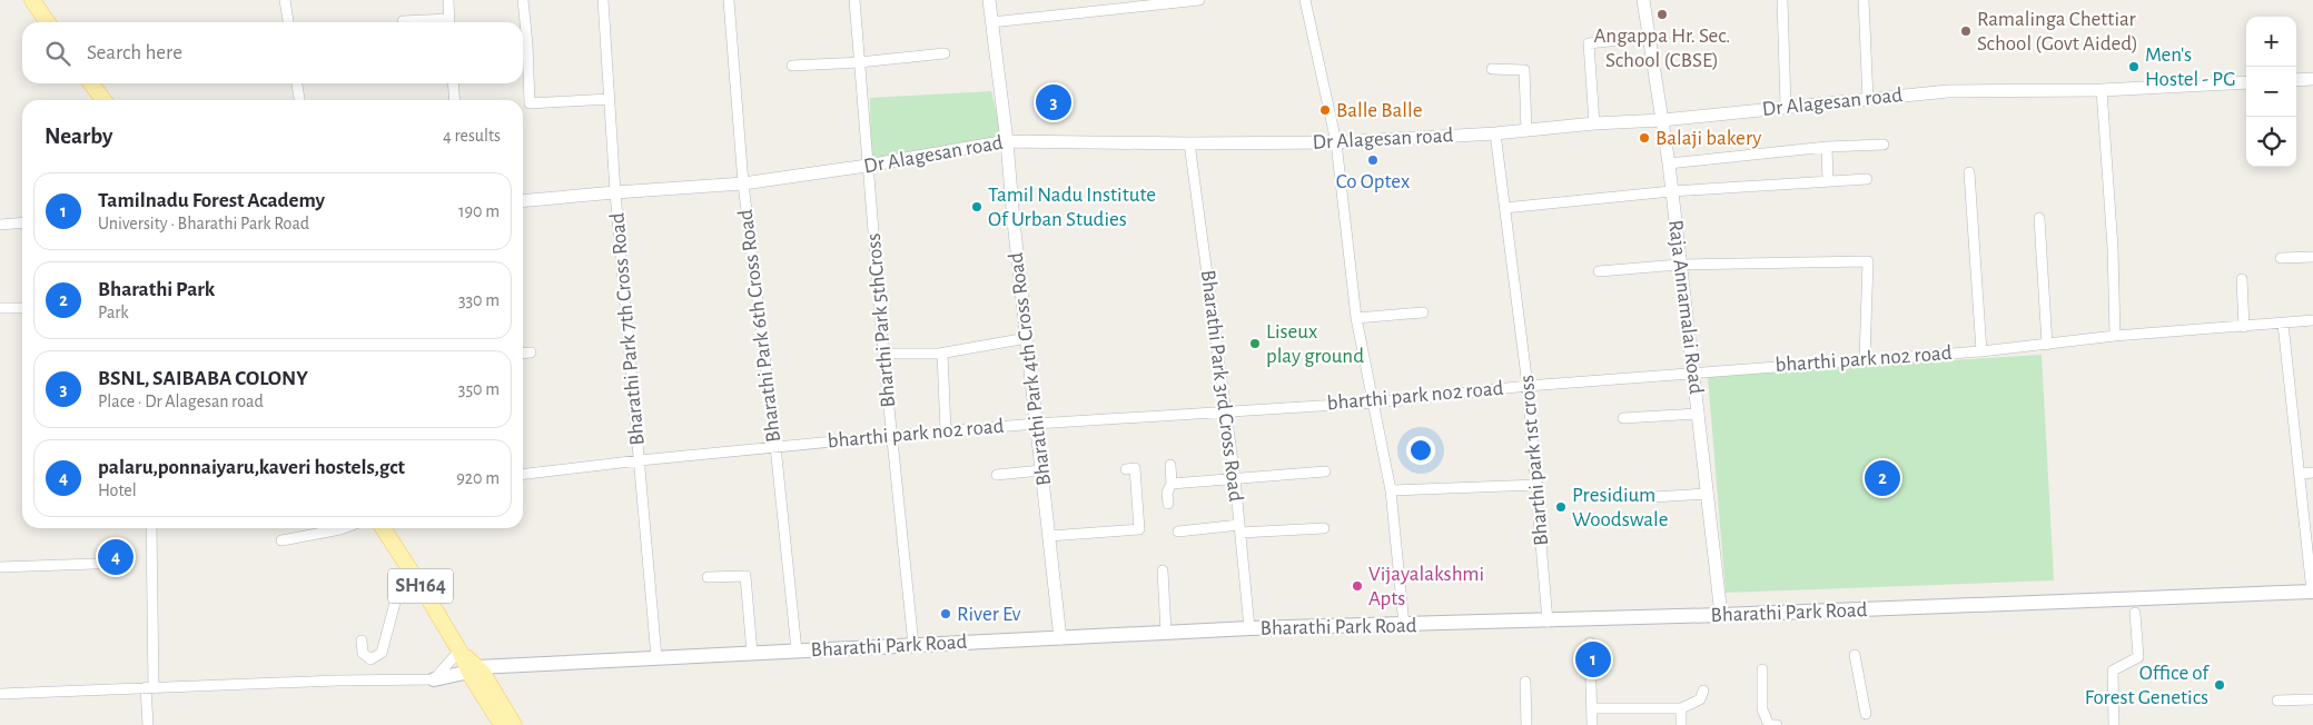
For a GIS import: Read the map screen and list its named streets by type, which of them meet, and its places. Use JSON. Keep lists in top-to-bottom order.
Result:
{
  "streets": {
    "main road": ["SH164", "Bharathi Park Road"],
    "street": [
      "Dr Alagesan road",
      "Raja Annamalai Road",
      "Bharthi Park 5thCross",
      "Bharathi Park 6th Cross Road",
      "Bharathi Park 7th Cross Road",
      "bharthi park no2 road",
      "Bharathi Park 4th Cross Road",
      "Bharathi Park 3rd Cross Road",
      "Bharthi park 1st cross"
    ]
  },
  "crossings": [
    ["Dr Alagesan road", "Raja Annamalai Road"],
    ["Dr Alagesan road", "Bharthi Park 5thCross"],
    ["Dr Alagesan road", "Bharathi Park 6th Cross Road"],
    ["Dr Alagesan road", "Bharathi Park 7th Cross Road"],
    ["Dr Alagesan road", "Bharathi Park 4th Cross Road"],
    ["Dr Alagesan road", "Bharathi Park 3rd Cross Road"],
    ["Dr Alagesan road", "Bharthi park 1st cross"],
    ["Raja Annamalai Road", "bharthi park no2 road"],
    ["Raja Annamalai Road", "Bharathi Park Road"],
    ["Bharthi Park 5thCross", "bharthi park no2 road"],
    ["Bharthi Park 5thCross", "Bharathi Park Road"],
    ["Bharathi Park 6th Cross Road", "bharthi park no2 road"],
    ["Bharathi Park 6th Cross Road", "Bharathi Park Road"],
    ["Bharathi Park 7th Cross Road", "bharthi park no2 road"],
    ["Bharathi Park 7th Cross Road", "Bharathi Park Road"],
    ["bharthi park no2 road", "Bharathi Park 4th Cross Road"],
    ["bharthi park no2 road", "Bharathi Park 3rd Cross Road"],
    ["bharthi park no2 road", "Bharthi park 1st cross"],
    ["Bharathi Park 4th Cross Road", "Bharathi Park Road"],
    ["Bharathi Park 3rd Cross Road", "Bharathi Park Road"],
    ["Bharthi park 1st cross", "Bharathi Park Road"],
    ["SH164", "Bharathi Park Road"]
  ],
  "places": [
    "Angappa Hr. Sec. School (CBSE)",
    "Ramalinga Chettiar School (Govt Aided)",
    "Men's Hostel - PG",
    "Balle Balle",
    "Balaji bakery",
    "Co Optex",
    "Tamil Nadu Institute Of Urban Studies",
    "Liseux play ground",
    "Presidium Woodswale",
    "Vijayalakshmi Apts",
    "River Ev",
    "Office of Forest Genetics"
  ],
  "page": {
    "map_buttons": ["+", "−"],
    "search": "Search here",
    "pins": [
      "3",
      "2",
      "4",
      "1"
    ],
    "heading": ["Nearby", "4 results"],
    "list": [
      {
        "mark": "1",
        "name": "Tamilnadu Forest Academy",
        "note": "University · Bharathi Park Road",
        "value": "190 m"
      },
      {
        "mark": "2",
        "name": "Bharathi Park",
        "note": "Park",
        "value": "330 m"
      },
      {
        "mark": "3",
        "name": "BSNL, SAIBABA COLONY",
        "note": "Place · Dr Alagesan road",
        "value": "350 m"
      },
      {
        "mark": "4",
        "name": "palaru,ponnaiyaru,kaveri hostels,gct",
        "note": "Hotel",
        "value": "920 m"
      }
    ]
  }
}
